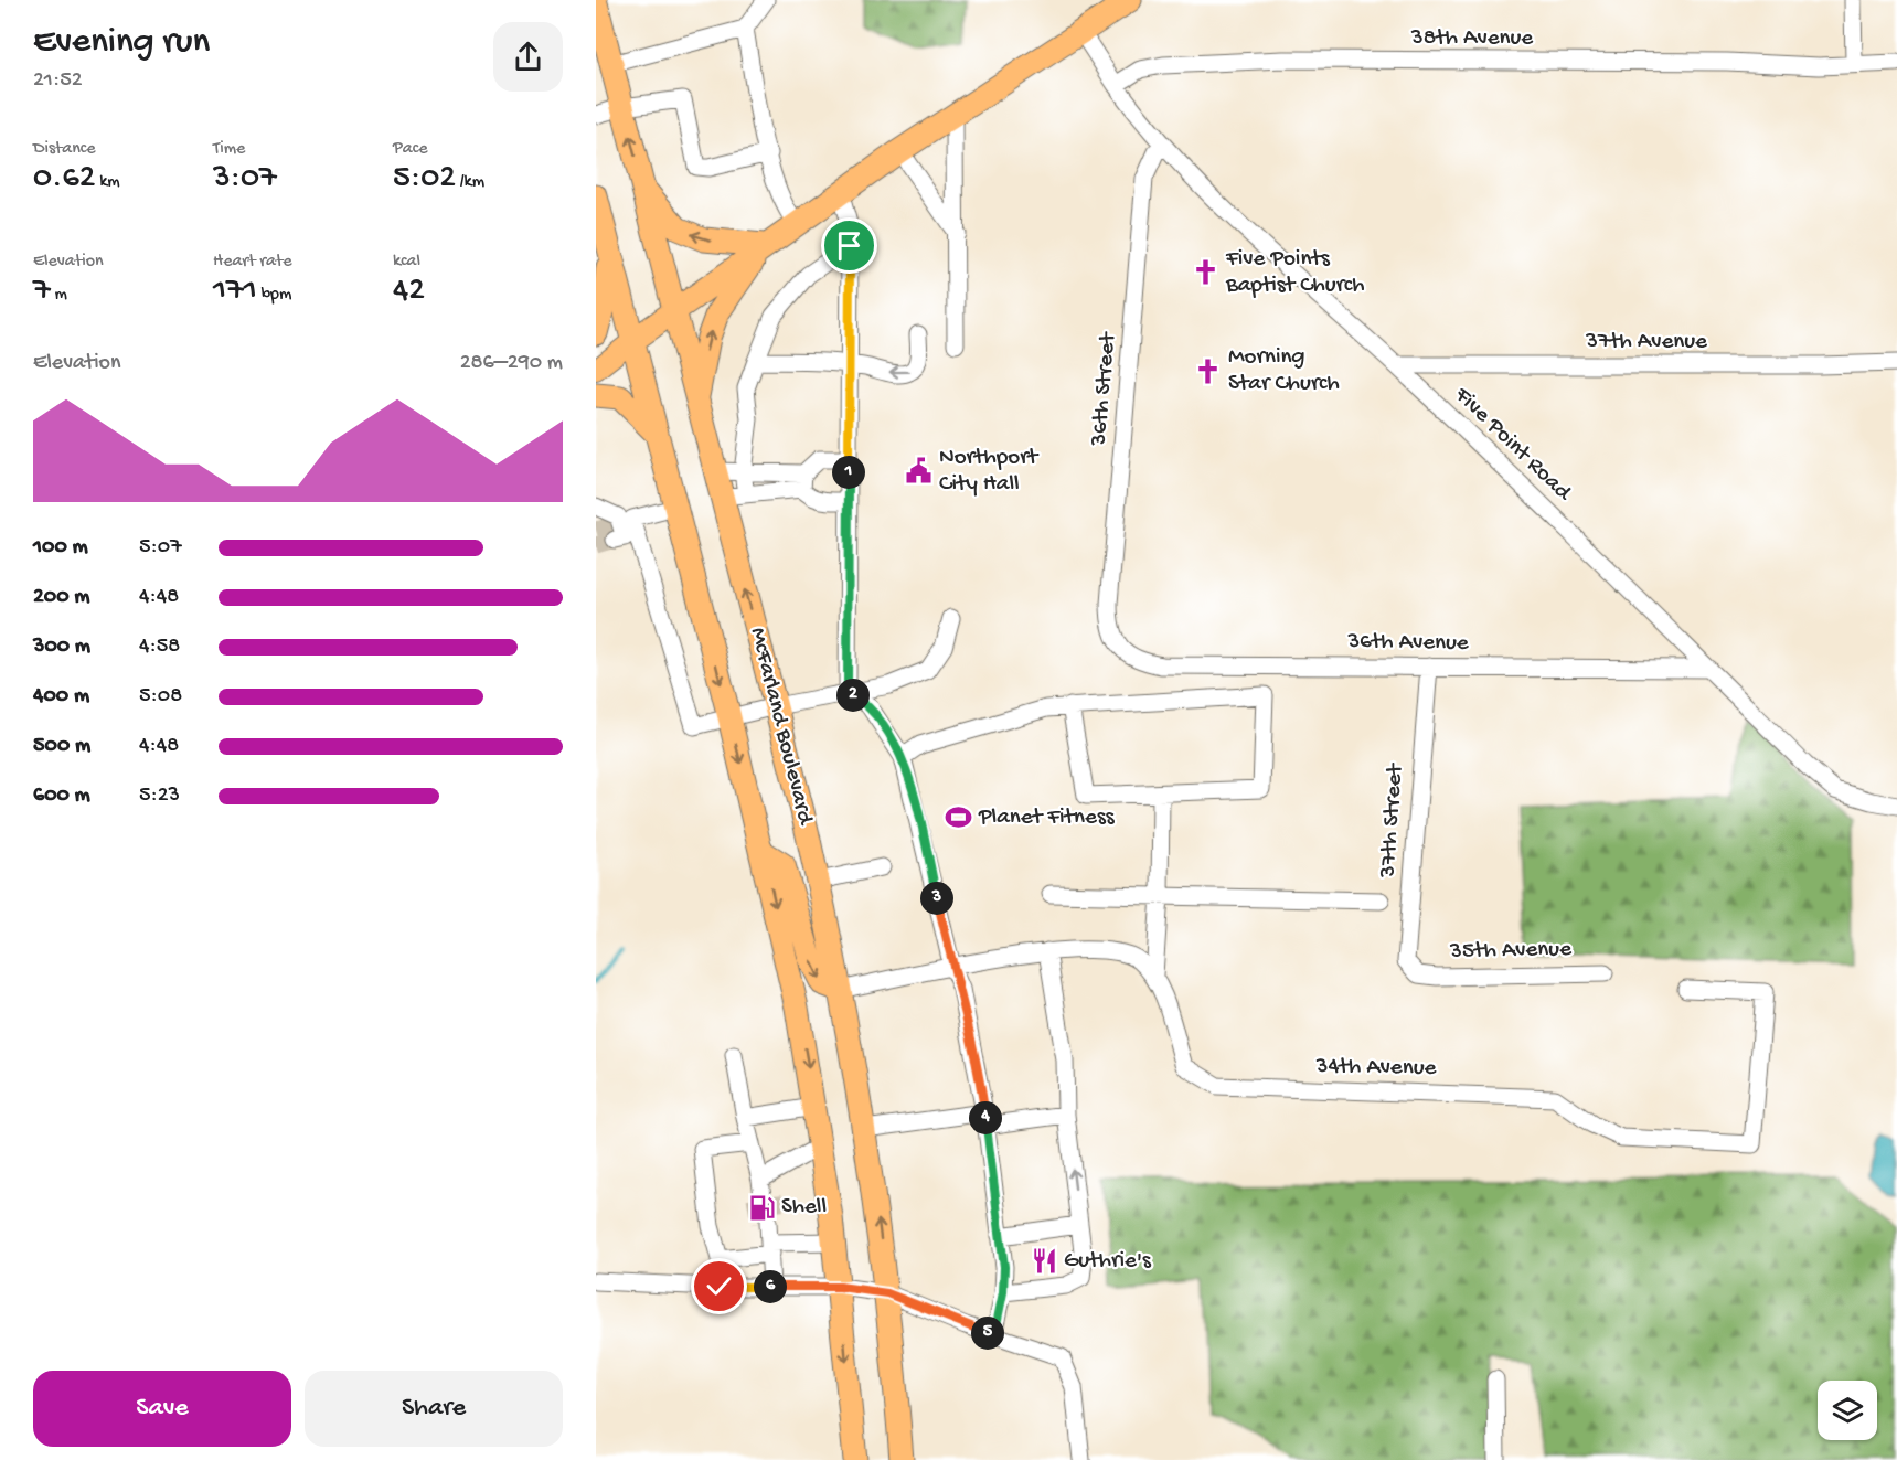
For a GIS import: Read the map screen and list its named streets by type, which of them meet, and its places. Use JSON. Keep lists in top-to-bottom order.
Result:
{
  "streets": {
    "highway": ["McFarland Boulevard"],
    "street": [
      "38th Avenue",
      "37th Avenue",
      "36th Street",
      "Five Point Road",
      "36th Avenue",
      "37th Street",
      "35th Avenue",
      "34th Avenue"
    ]
  },
  "crossings": [
    ["38th Avenue", "Five Point Road"],
    ["37th Avenue", "Five Point Road"],
    ["36th Street", "Five Point Road"],
    ["36th Street", "36th Avenue"],
    ["Five Point Road", "36th Avenue"],
    ["36th Avenue", "37th Street"],
    ["37th Street", "35th Avenue"]
  ],
  "places": {
    "church": ["Five Points Baptist Church", "Morning Star Church"],
    "public building": ["Northport City Hall"],
    "sports": ["Planet Fitness"],
    "fuel station": ["Shell"],
    "restaurant": ["Guthrie's"]
  },
  "page": {
    "heading": ["Evening run", "21:52"],
    "stats": [
      ["Distance", "0.62 km"],
      ["Time", "3:07"],
      ["Pace", "5:02 /km"],
      ["Elevation", "7 m"],
      ["Heart rate", "171 bpm"],
      ["kcal", "42"]
    ],
    "chart": ["Elevation", "286–290 m"],
    "pins": [
      "1",
      "2",
      "3",
      "4",
      "6",
      "5"
    ],
    "list": [
      {
        "name": "100 m",
        "note": "5:07"
      },
      {
        "name": "200 m",
        "note": "4:48"
      },
      {
        "name": "300 m",
        "note": "4:58"
      },
      {
        "name": "400 m",
        "note": "5:08"
      },
      {
        "name": "500 m",
        "note": "4:48"
      },
      {
        "name": "600 m",
        "note": "5:23"
      }
    ],
    "buttons": ["Save", "Share"]
  }
}
